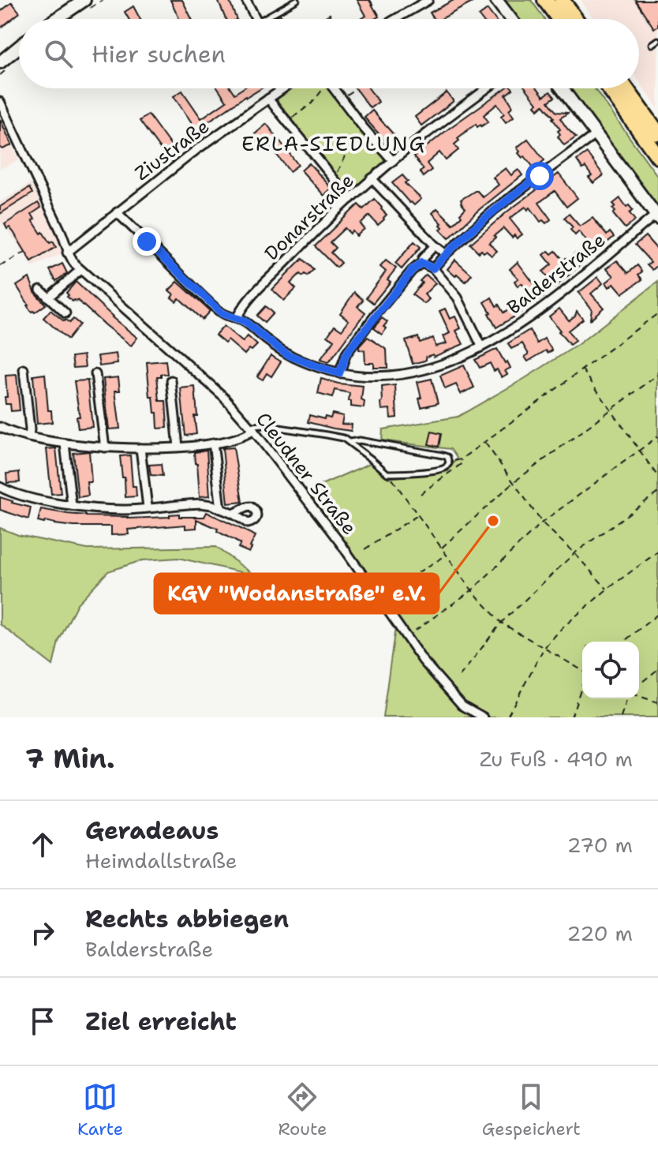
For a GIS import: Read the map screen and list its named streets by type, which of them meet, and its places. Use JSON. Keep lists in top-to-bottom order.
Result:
{
  "streets": {
    "street": [
      "Ziustraße",
      "Donarstraße",
      "Balderstraße",
      "Cleudner Straße"
    ]
  },
  "crossings": [
    ["Ziustraße", "Balderstraße"],
    ["Ziustraße", "Cleudner Straße"],
    ["Donarstraße", "Balderstraße"]
  ],
  "districts": ["ERLA-SIEDLUNG"],
  "places": ["KGV \"Wodanstraße\" e.V."],
  "page": {
    "search": "Hier suchen",
    "heading": ["7 Min.", "Zu Fuß · 490 m"],
    "list": [
      ["Geradeaus", "Heimdallstraße", "270 m"],
      ["Rechts abbiegen", "Balderstraße", "220 m"],
      "Ziel erreicht"
    ],
    "nav": ["Karte", "Route", "Gespeichert"]
  }
}
